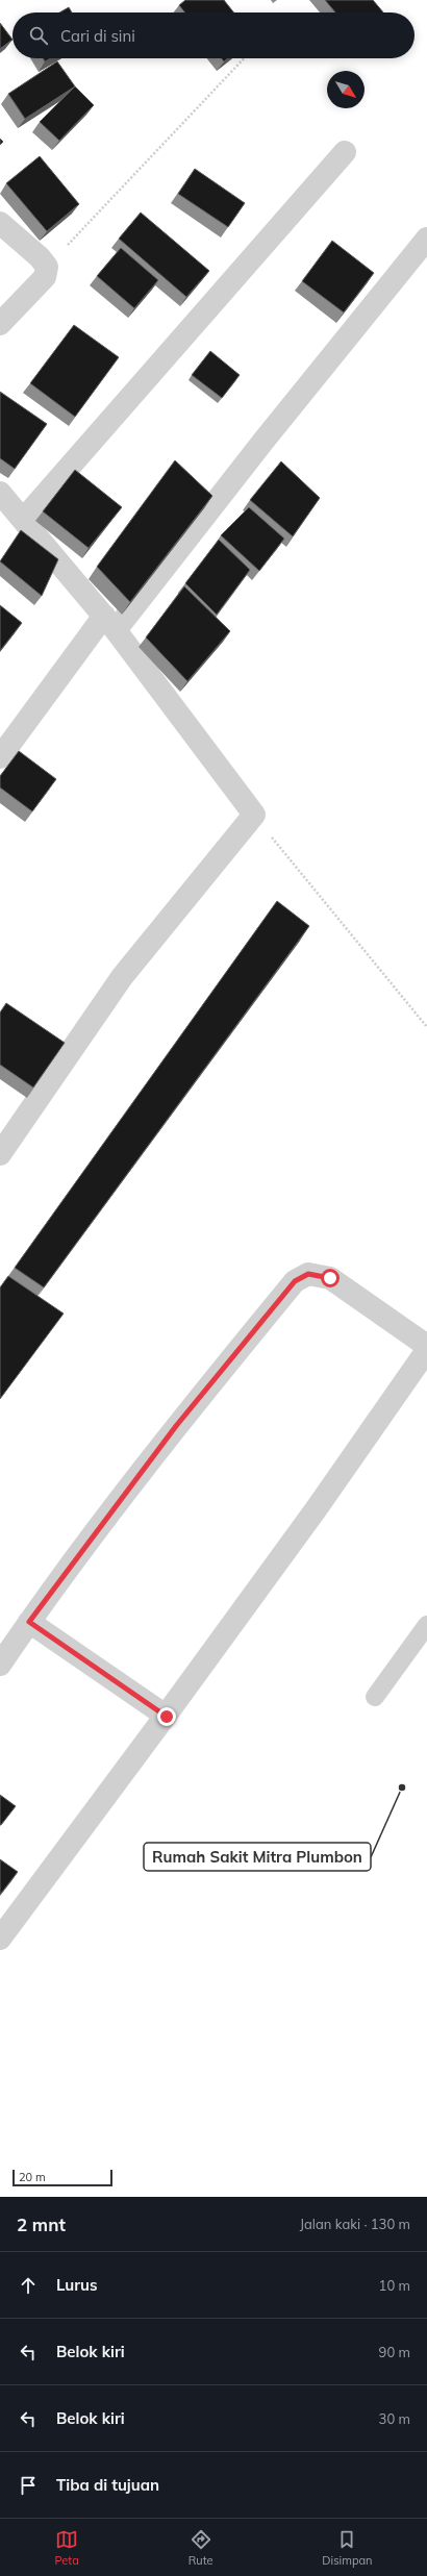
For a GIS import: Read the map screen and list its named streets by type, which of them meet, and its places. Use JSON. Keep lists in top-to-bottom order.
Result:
{
  "places": ["Rumah Sakit Mitra Plumbon"],
  "scale_bar": "20 m",
  "north": "bottom right",
  "page": {
    "search": "Cari di sini",
    "scale": "20 m",
    "heading": ["2 mnt", "Jalan kaki · 130 m"],
    "list": [
      ["Lurus", "10 m"],
      ["Belok kiri", "90 m"],
      ["Belok kiri", "30 m"],
      "Tiba di tujuan"
    ],
    "nav": ["Peta", "Rute", "Disimpan"]
  }
}
